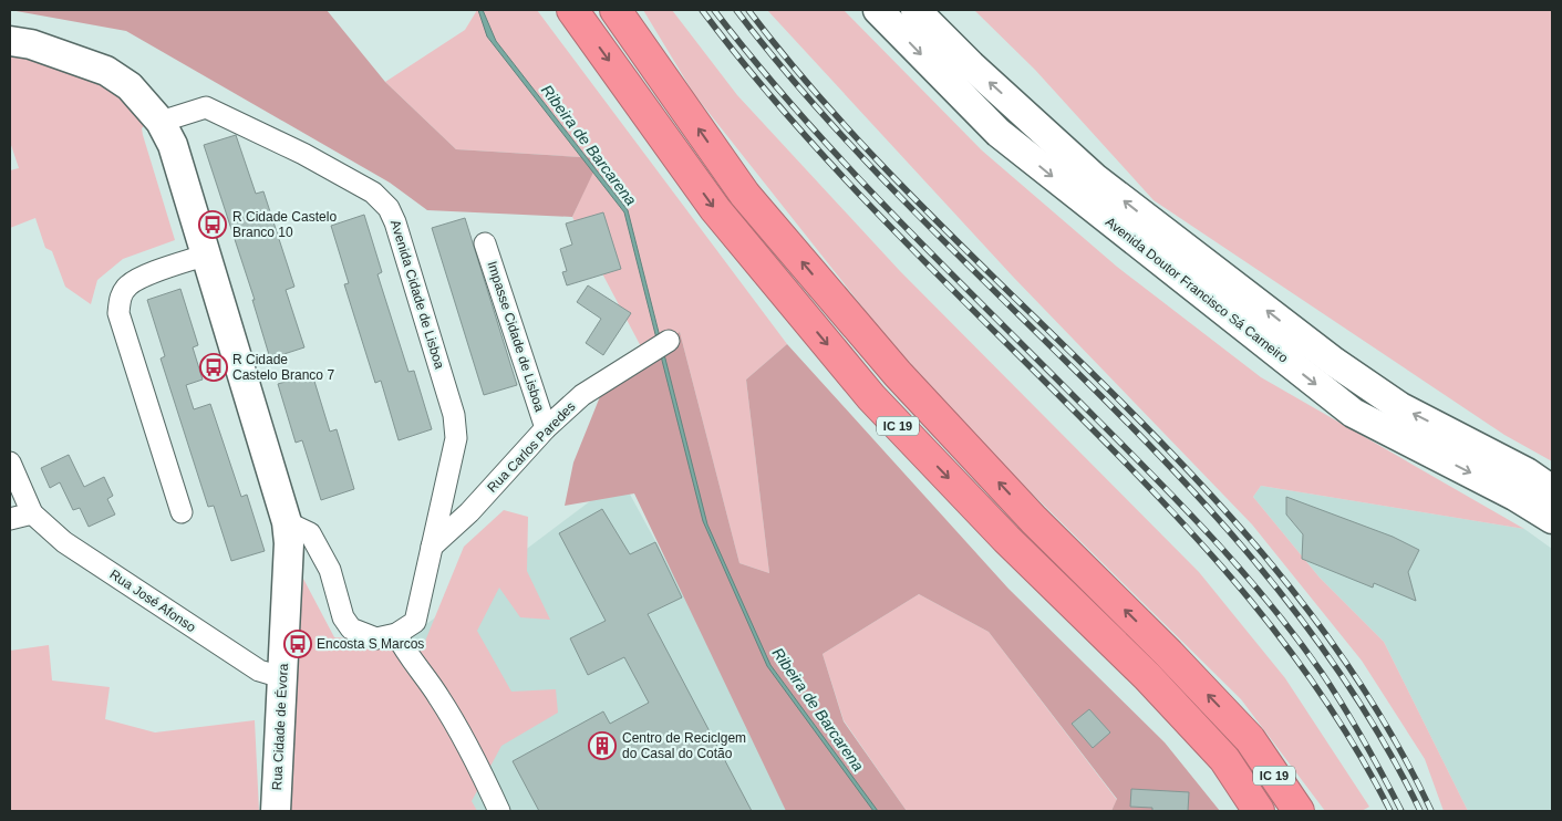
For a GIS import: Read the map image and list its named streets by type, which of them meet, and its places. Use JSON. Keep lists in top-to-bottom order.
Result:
{
  "streets": {
    "highway": ["IC 19"],
    "main road": ["Avenida Doutor Francisco Sá Carneiro", "Rua Cidade de Évora"],
    "street": [
      "Avenida Cidade de Lisboa",
      "Impasse Cidade de Lisboa",
      "Rua Carlos Paredes",
      "Rua José Afonso"
    ]
  },
  "crossings": [
    ["Avenida Cidade de Lisboa", "Rua Carlos Paredes"],
    ["Avenida Cidade de Lisboa", "Rua Cidade de Évora"],
    ["Impasse Cidade de Lisboa", "Rua Carlos Paredes"],
    ["Rua José Afonso", "Rua Cidade de Évora"]
  ],
  "water": ["Ribeira de Barcarena"],
  "places": {
    "bus stop": ["R Cidade Castelo Branco 10", "R Cidade Castelo Branco 7", "Encosta S Marcos"],
    "building": ["Centro de Reciclgem do Casal do Cotão"]
  }
}
